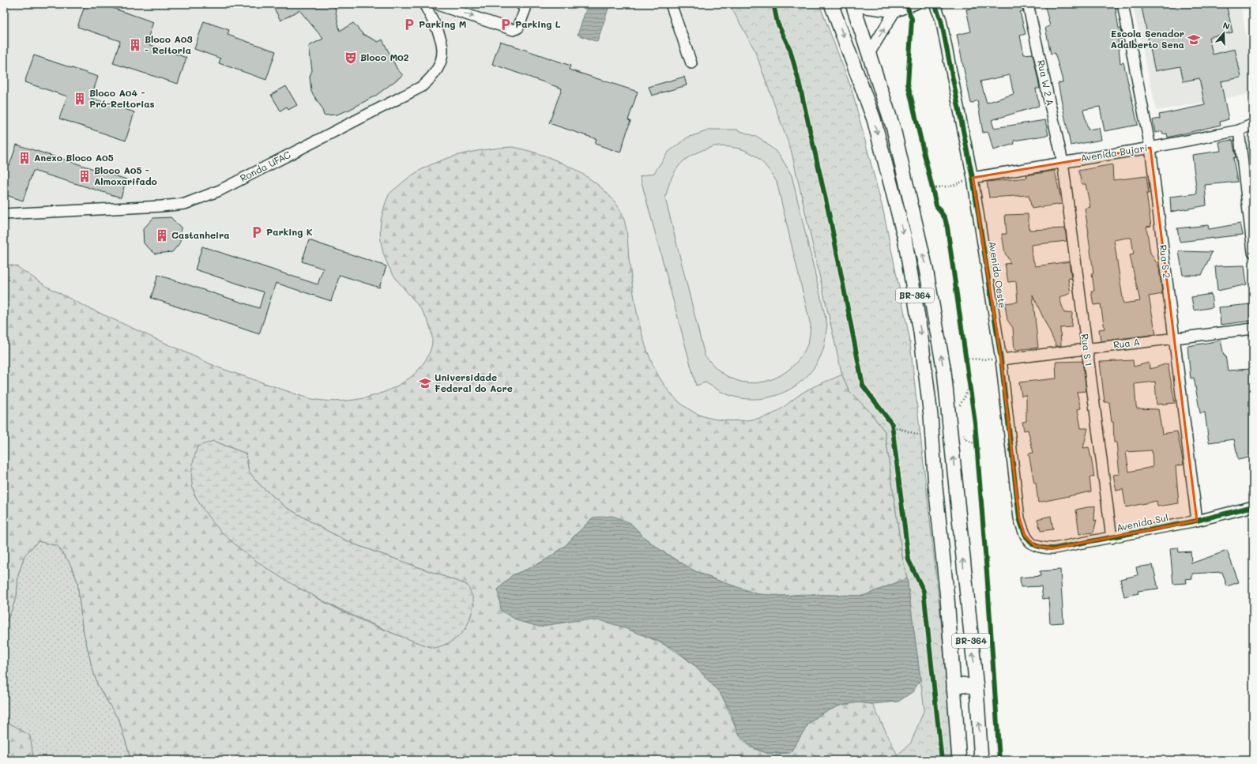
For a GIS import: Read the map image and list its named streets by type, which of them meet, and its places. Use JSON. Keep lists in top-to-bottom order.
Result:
{
  "streets": {
    "main road": ["BR-364"],
    "street": [
      "Rua W 2 A",
      "Avenida Bujari",
      "Ronda UFAC",
      "Rua S 2",
      "Avenida Oeste",
      "Rua A",
      "Rua S 1",
      "Avenida Sul"
    ]
  },
  "crossings": [
    ["Rua W 2 A", "Avenida Bujari"],
    ["Rua W 2 A", "Rua S 1"],
    ["Avenida Bujari", "Rua S 2"],
    ["Avenida Bujari", "Avenida Oeste"],
    ["Avenida Bujari", "Rua S 1"],
    ["Rua S 2", "Rua A"],
    ["Rua S 2", "Avenida Sul"],
    ["Avenida Oeste", "Rua A"],
    ["Avenida Oeste", "Avenida Sul"],
    ["Rua A", "Rua S 1"],
    ["Rua S 1", "Avenida Sul"]
  ],
  "places": {
    "parking": ["Parking M", "Parking L", "Parking K"],
    "school or university": ["Escola Senador Adalberto Sena", "Universidade Federal do Acre"],
    "building": [
      "Bloco A03 - Reitoria",
      "Bloco A04 - Pró-Reitorias",
      "Anexo Bloco A05",
      "Bloco A05 - Almoxarifado",
      "Castanheira"
    ],
    "theatre": ["Bloco M02"]
  },
  "north": "top"
}
